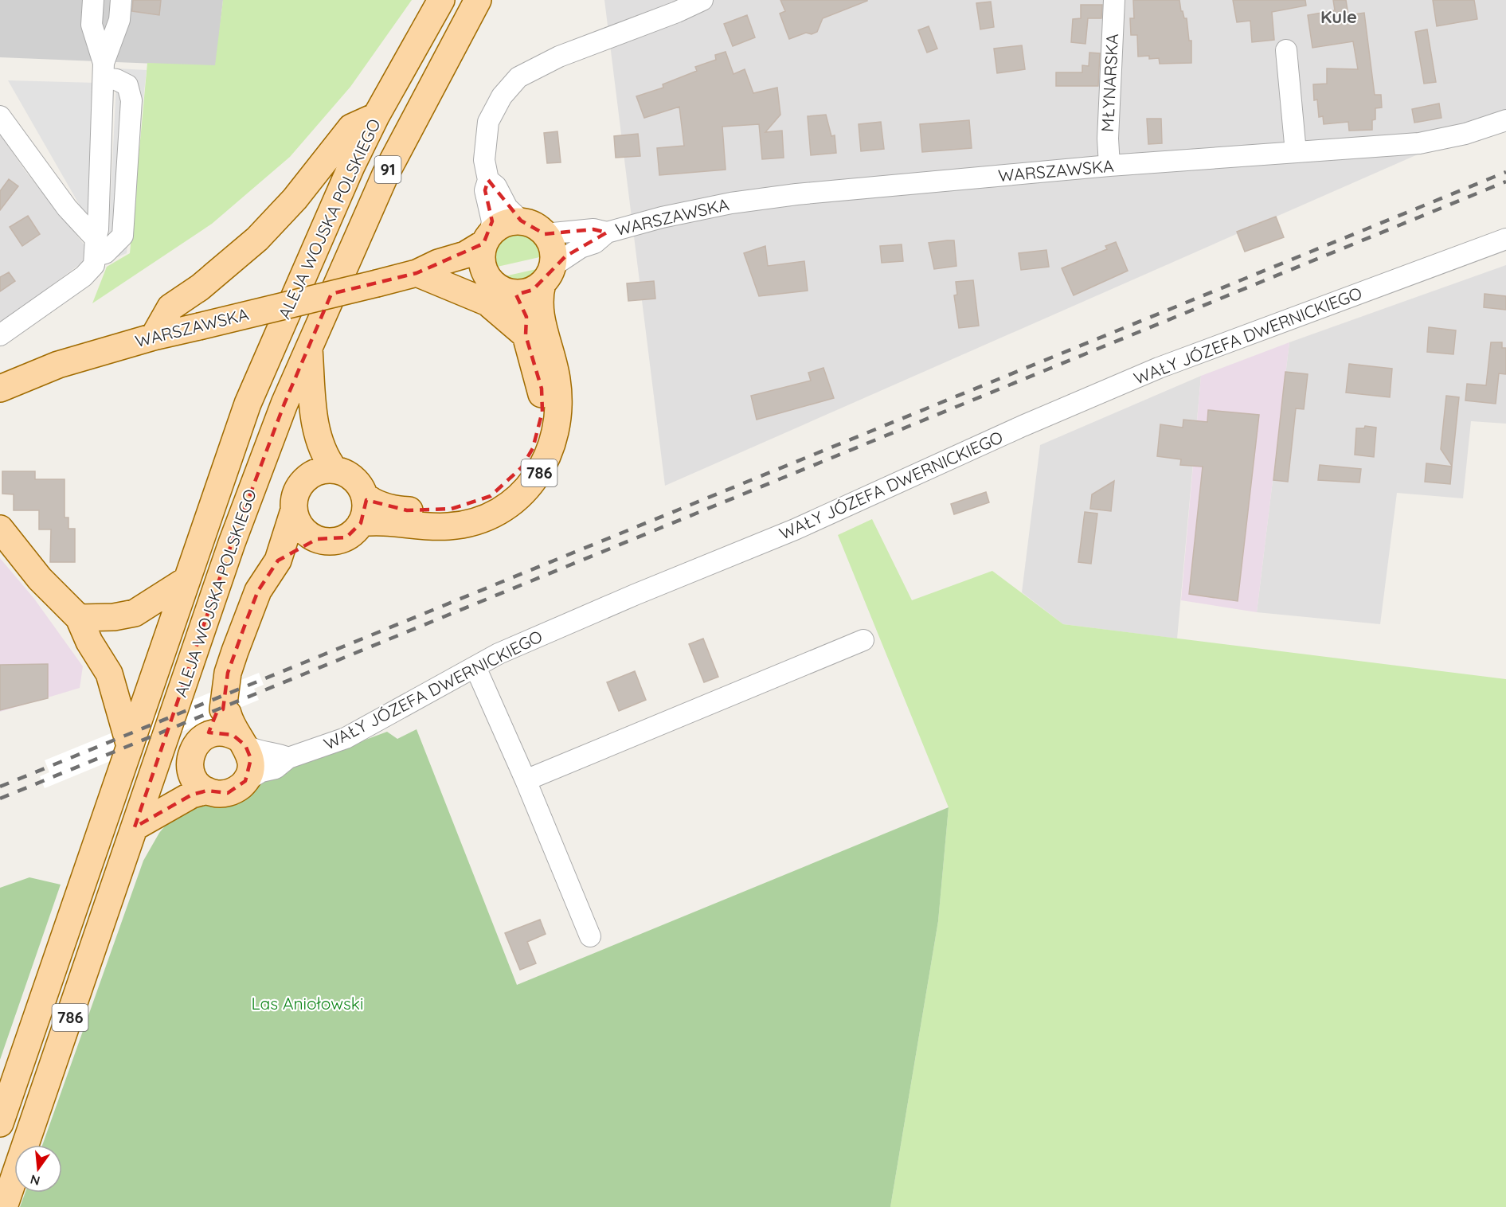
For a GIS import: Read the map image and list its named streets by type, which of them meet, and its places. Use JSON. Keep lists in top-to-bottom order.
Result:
{
  "streets": {
    "main road": [
      "91",
      "WARSZAWSKA",
      "ALEJA WOJSKA POLSKIEGO",
      "786"
    ],
    "street": ["MŁYNARSKA", "WAŁY JÓZEFA DWERNICKIEGO"]
  },
  "crossings": [
    ["MŁYNARSKA", "WARSZAWSKA"],
    ["WARSZAWSKA", "786"]
  ],
  "districts": ["Kule"],
  "parks": ["Las Aniołowski"],
  "north": "bottom"
}
